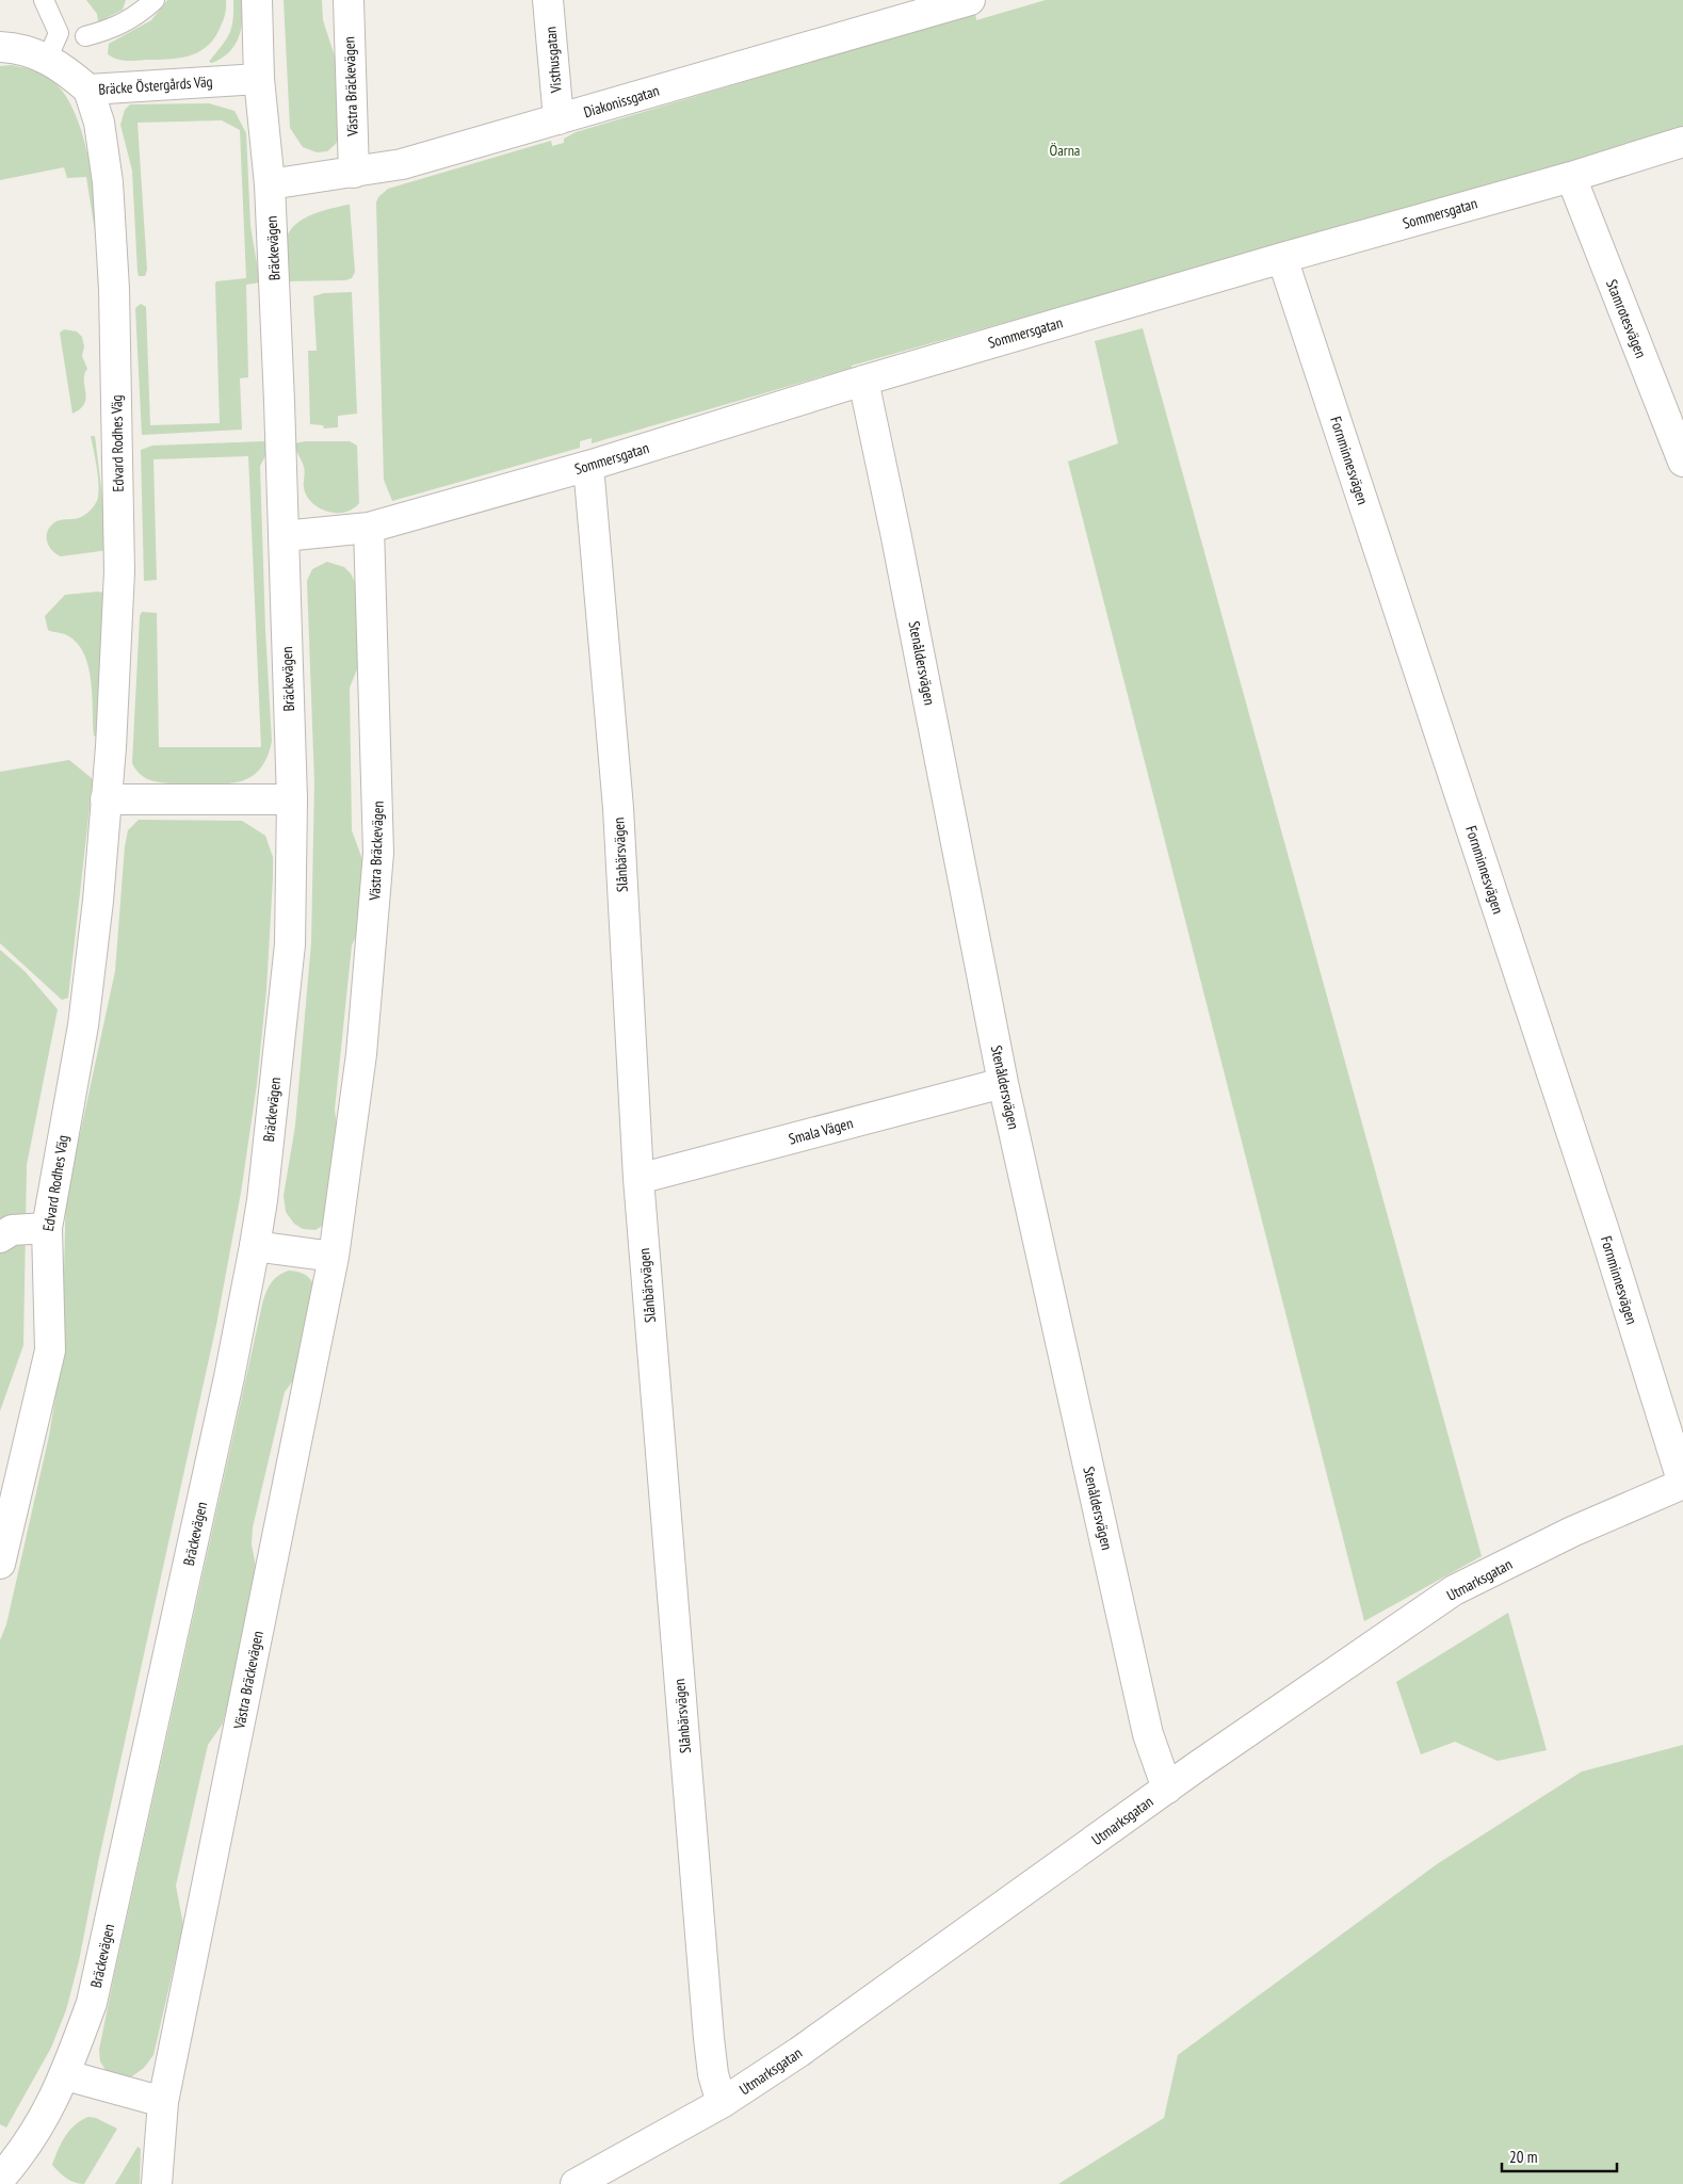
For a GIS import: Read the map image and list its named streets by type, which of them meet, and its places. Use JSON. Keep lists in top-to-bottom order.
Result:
{
  "streets": {
    "street": [
      "Visthusgatan",
      "Bräcke Östergårds Väg",
      "Västra Bräckevägen",
      "Diakonissgatan",
      "Sommersgatan",
      "Bräckevägen",
      "Stamrotesvägen",
      "Edvard Rodhes Väg",
      "Fornminnesvägen",
      "Stenåldersvägen",
      "Slånbärsvägen",
      "Smala Vägen",
      "Utmarksgatan"
    ]
  },
  "crossings": [
    ["Visthusgatan", "Diakonissgatan"],
    ["Bräcke Östergårds Väg", "Bräckevägen"],
    ["Bräcke Östergårds Väg", "Edvard Rodhes Väg"],
    ["Västra Bräckevägen", "Diakonissgatan"],
    ["Västra Bräckevägen", "Sommersgatan"],
    ["Diakonissgatan", "Bräckevägen"],
    ["Sommersgatan", "Stamrotesvägen"],
    ["Sommersgatan", "Fornminnesvägen"],
    ["Sommersgatan", "Stenåldersvägen"],
    ["Sommersgatan", "Slånbärsvägen"],
    ["Fornminnesvägen", "Utmarksgatan"],
    ["Stenåldersvägen", "Smala Vägen"],
    ["Stenåldersvägen", "Utmarksgatan"],
    ["Slånbärsvägen", "Smala Vägen"],
    ["Slånbärsvägen", "Utmarksgatan"]
  ],
  "parks": ["Öarna"],
  "scale_bar": "20 m"
}
